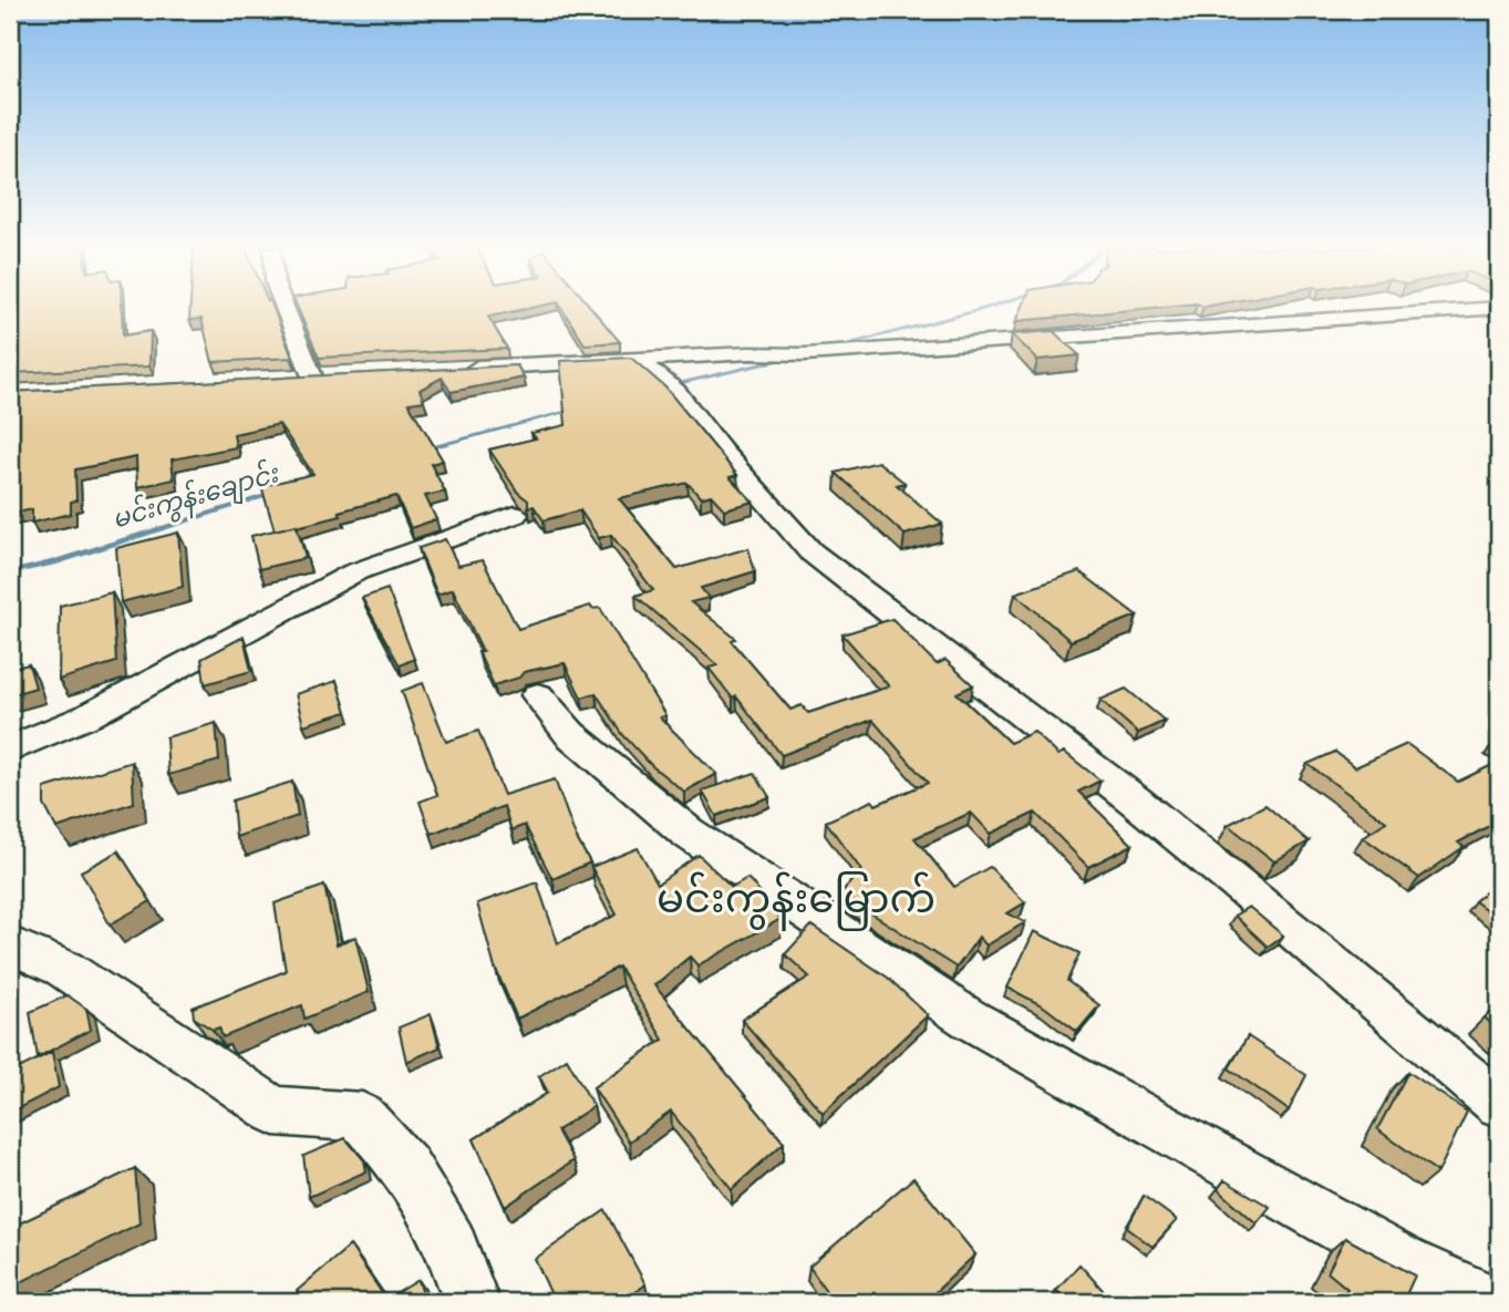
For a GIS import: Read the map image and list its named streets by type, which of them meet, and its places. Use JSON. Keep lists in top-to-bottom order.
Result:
{
  "districts": ["မင်းကွန်းမြောက်"],
  "water": ["မင်းကွန်းချောင်း"]
}
